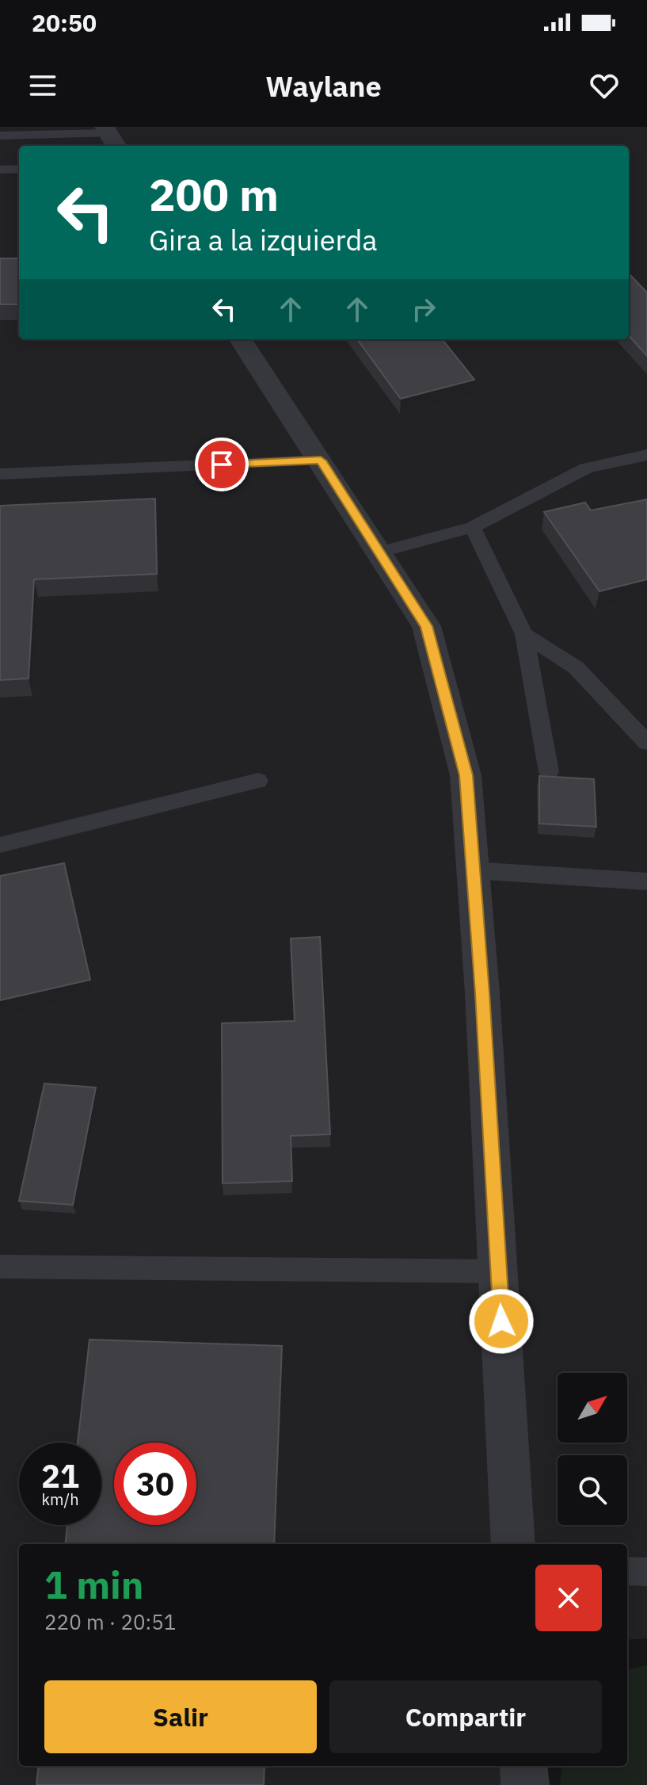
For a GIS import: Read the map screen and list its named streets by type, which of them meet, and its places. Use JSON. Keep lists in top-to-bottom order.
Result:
{
  "north": "top right",
  "page": {
    "status": "20:50",
    "header": "Waylane",
    "turn": ["200 m", "Gira a la izquierda"],
    "speed": "21 km/h",
    "limit": "30",
    "heading": ["1 min", "220 m · 20:51"],
    "buttons": ["Salir", "Compartir"]
  }
}
